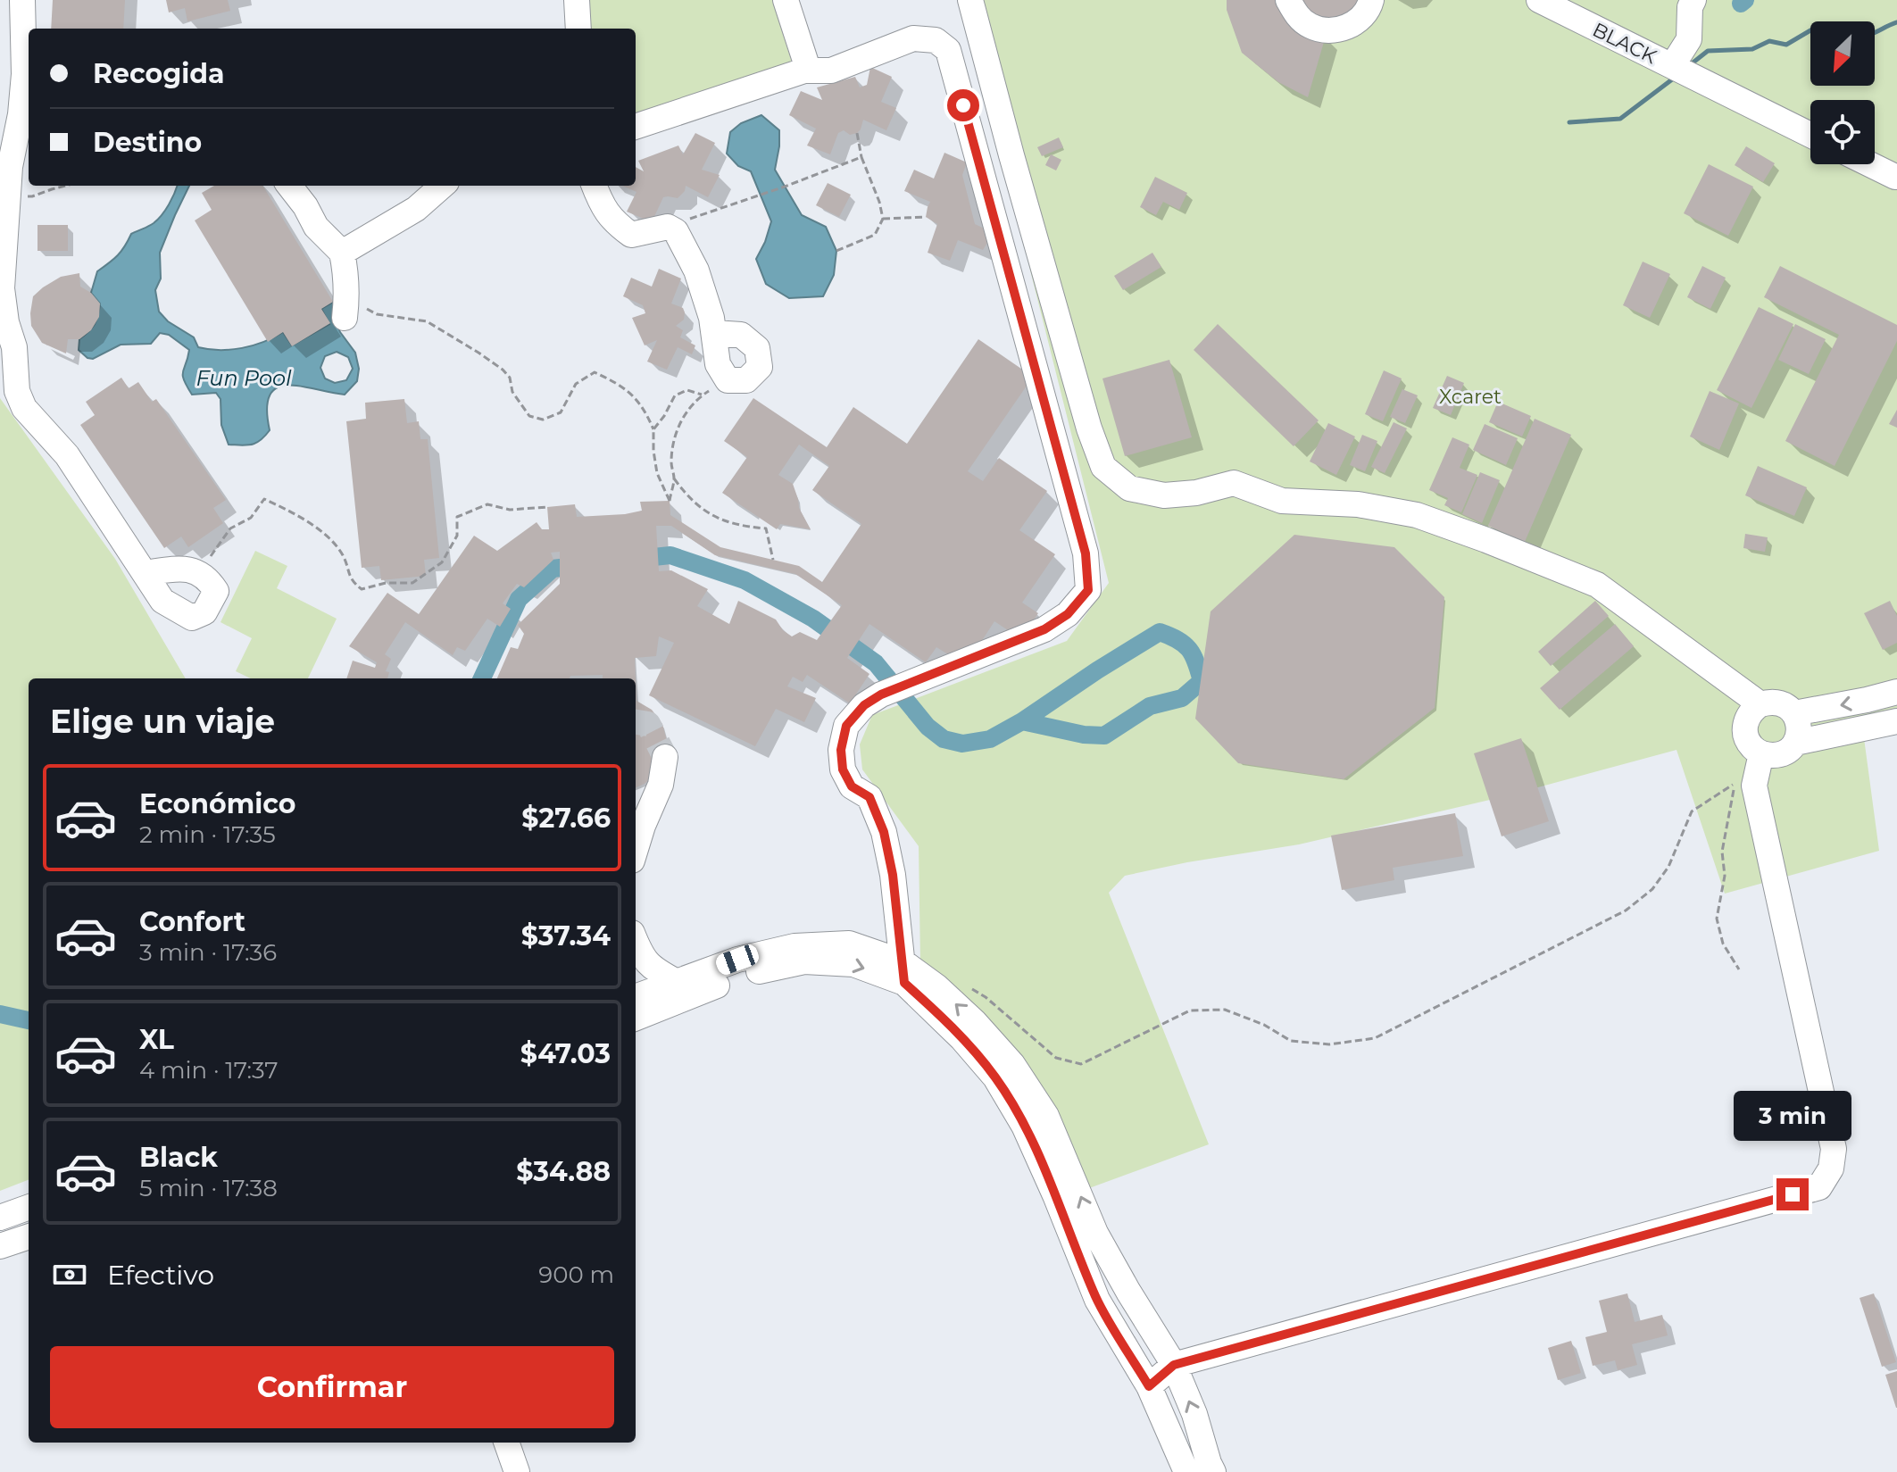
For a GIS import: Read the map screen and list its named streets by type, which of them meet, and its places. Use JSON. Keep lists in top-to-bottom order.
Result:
{
  "streets": {
    "street": ["BLACK"]
  },
  "water": ["Fun Pool"],
  "parks": ["Xcaret"],
  "north": "bottom left",
  "page": {
    "banner": ["Recogida", "Destino"],
    "heading": "Elige un viaje",
    "list": [
      {
        "name": "Económico",
        "note": "2 min · 17:35",
        "value": "$27.66"
      },
      {
        "name": "Confort",
        "note": "3 min · 17:36",
        "value": "$37.34"
      },
      {
        "name": "XL",
        "note": "4 min · 17:37",
        "value": "$47.03"
      },
      {
        "name": "Black",
        "note": "5 min · 17:38",
        "value": "$34.88"
      }
    ],
    "bubble": "3 min",
    "pay": ["Efectivo", "900 m"],
    "buttons": "Confirmar"
  }
}
